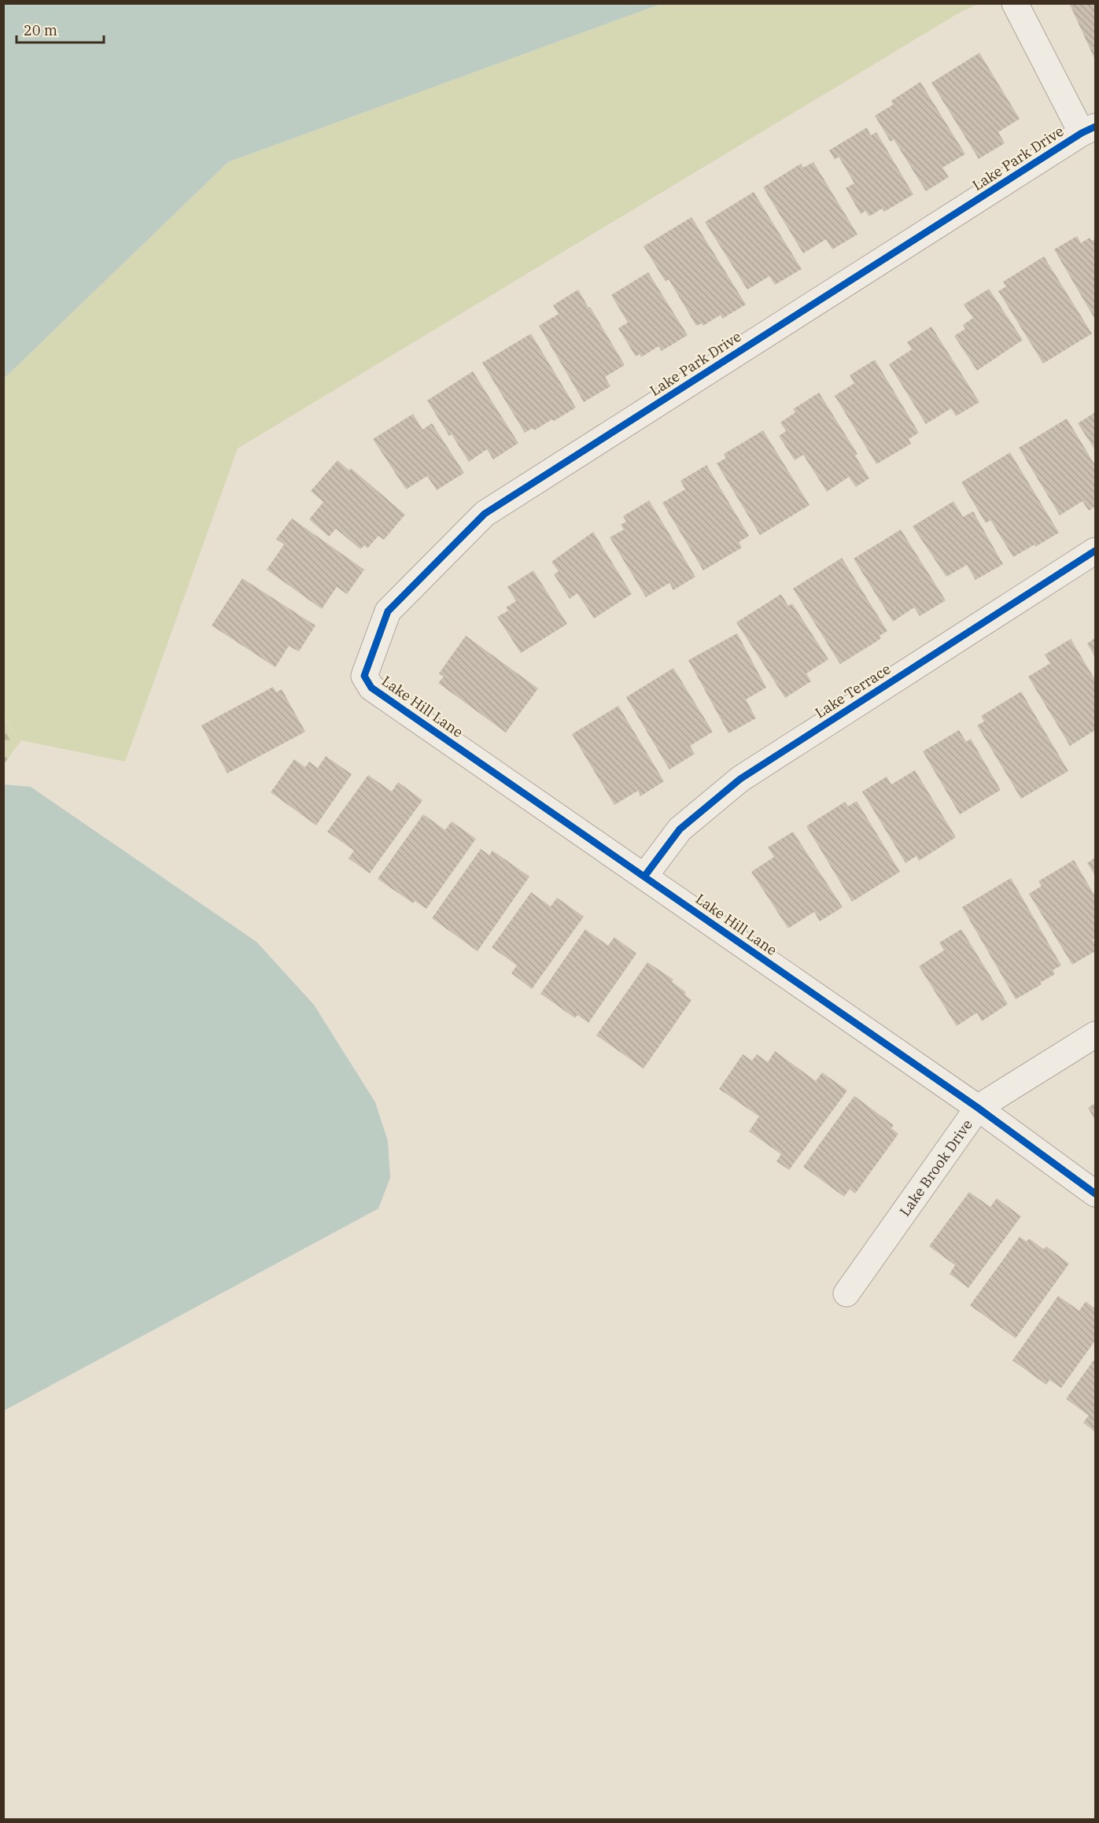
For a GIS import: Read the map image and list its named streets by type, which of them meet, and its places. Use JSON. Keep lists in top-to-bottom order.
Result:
{
  "streets": {
    "street": [
      "Lake Park Drive",
      "Lake Terrace",
      "Lake Hill Lane",
      "Lake Brook Drive"
    ]
  },
  "crossings": [
    ["Lake Park Drive", "Lake Hill Lane"],
    ["Lake Terrace", "Lake Hill Lane"],
    ["Lake Hill Lane", "Lake Brook Drive"]
  ],
  "scale_bar": "20 m"
}
